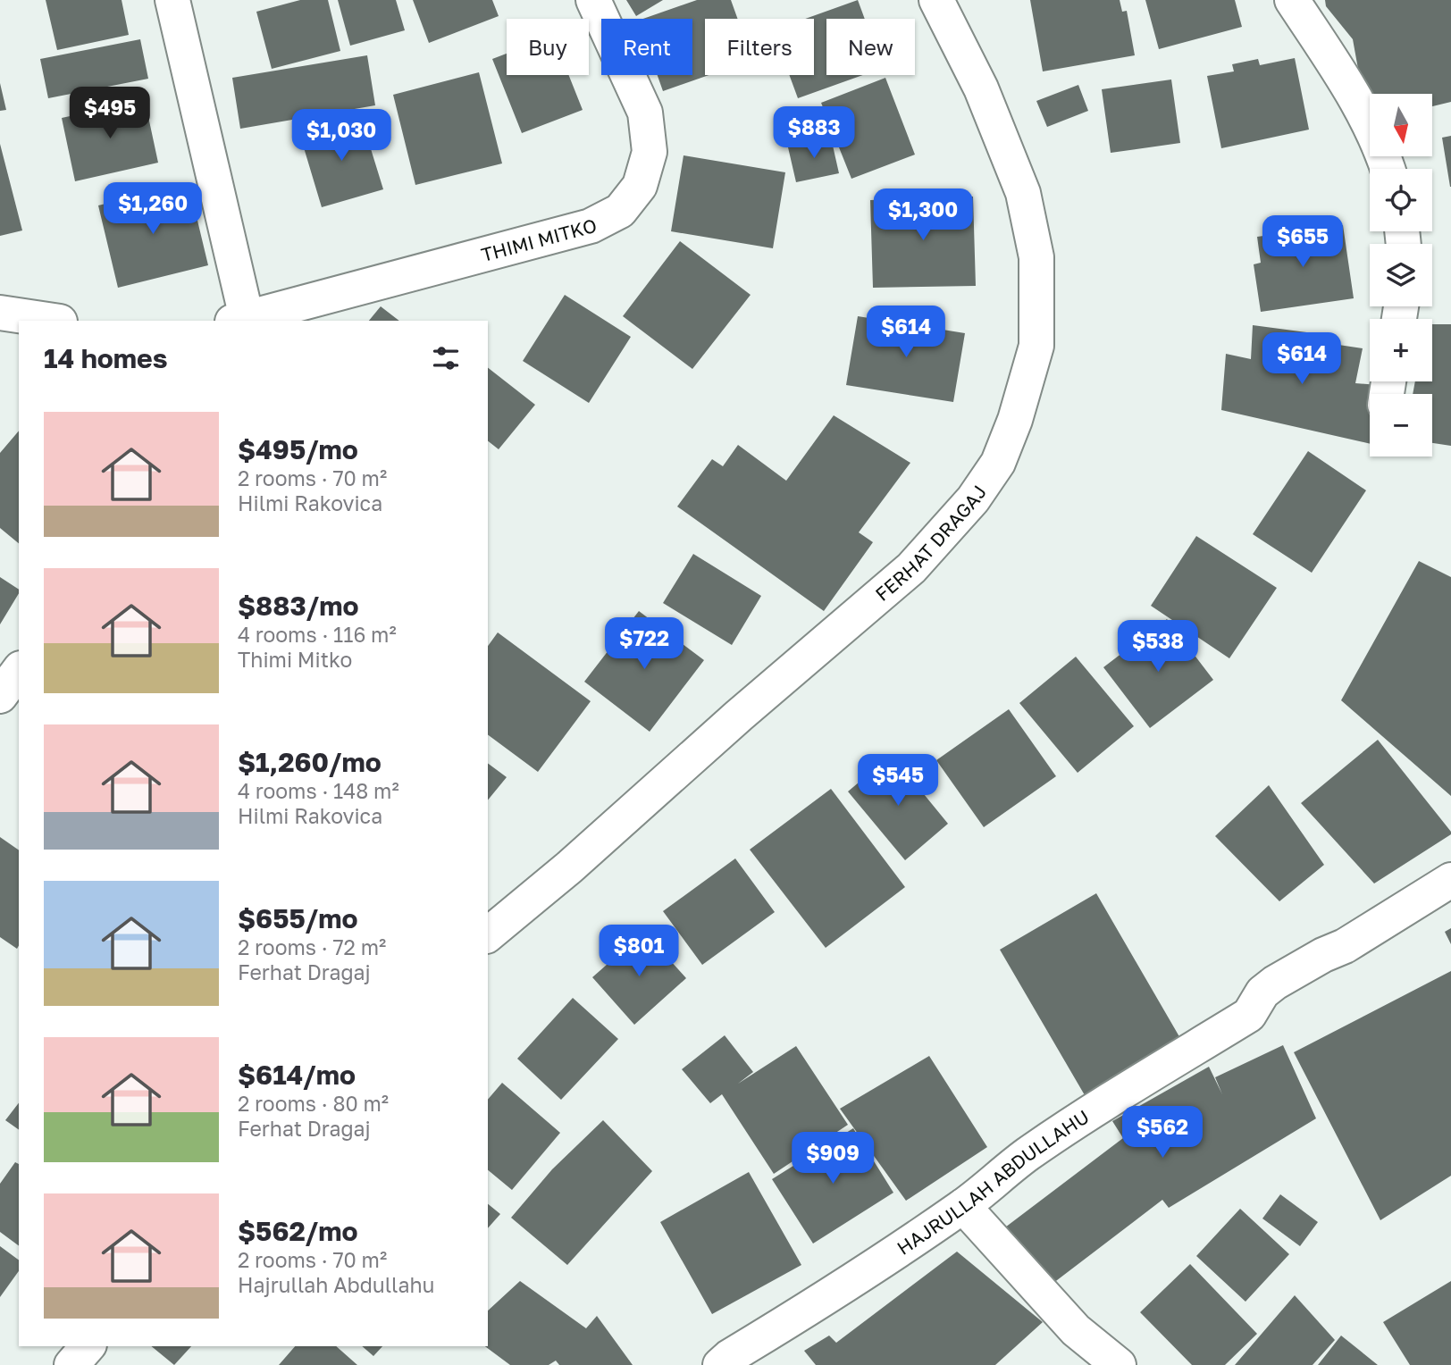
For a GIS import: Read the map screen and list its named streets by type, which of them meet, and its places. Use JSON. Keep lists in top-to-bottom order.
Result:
{
  "streets": {
    "street": ["THIMI MITKO", "FERHAT DRAGAJ", "HAJRULLAH ABDULLAHU"]
  },
  "north": "bottom",
  "page": {
    "chip": [
      "Buy",
      "Rent",
      "Filters",
      "New"
    ],
    "price": [
      "$495",
      "$883",
      "$1,030",
      "$1,260",
      "$1,300",
      "$655",
      "$614",
      "$614",
      "$722",
      "$538",
      "$545",
      "$801",
      "$562",
      "$909"
    ],
    "map_buttons": ["+", "−"],
    "heading": "14 homes",
    "list": [
      {
        "name": "$495/mo",
        "note": "2 rooms · 70 m² · Hilmi Rakovica"
      },
      {
        "name": "$883/mo",
        "note": "4 rooms · 116 m² · Thimi Mitko"
      },
      {
        "name": "$1,260/mo",
        "note": "4 rooms · 148 m² · Hilmi Rakovica"
      },
      {
        "name": "$655/mo",
        "note": "2 rooms · 72 m² · Ferhat Dragaj"
      },
      {
        "name": "$614/mo",
        "note": "2 rooms · 80 m² · Ferhat Dragaj"
      },
      {
        "name": "$562/mo",
        "note": "2 rooms · 70 m² · Hajrullah Abdullahu"
      }
    ]
  }
}
